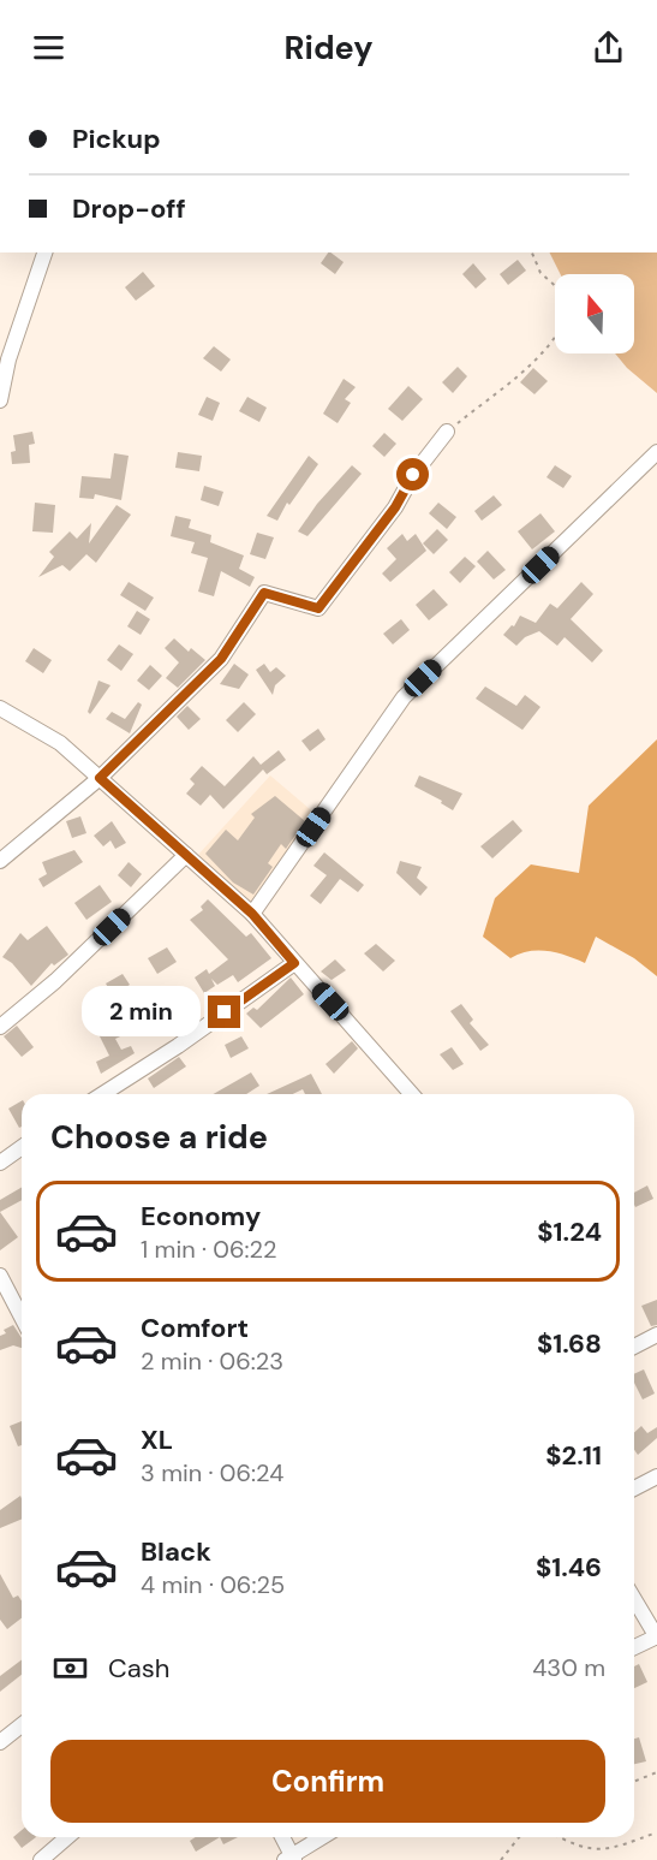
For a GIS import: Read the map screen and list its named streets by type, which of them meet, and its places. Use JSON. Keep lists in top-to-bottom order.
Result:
{
  "north": "top",
  "page": {
    "header": "Ridey",
    "banner": ["Pickup", "Drop-off"],
    "bubble": "2 min",
    "heading": "Choose a ride",
    "list": [
      {
        "name": "Economy",
        "note": "1 min · 06:22",
        "value": "$1.24"
      },
      {
        "name": "Comfort",
        "note": "2 min · 06:23",
        "value": "$1.68"
      },
      {
        "name": "XL",
        "note": "3 min · 06:24",
        "value": "$2.11"
      },
      {
        "name": "Black",
        "note": "4 min · 06:25",
        "value": "$1.46"
      }
    ],
    "pay": ["Cash", "430 m"],
    "buttons": "Confirm"
  }
}
